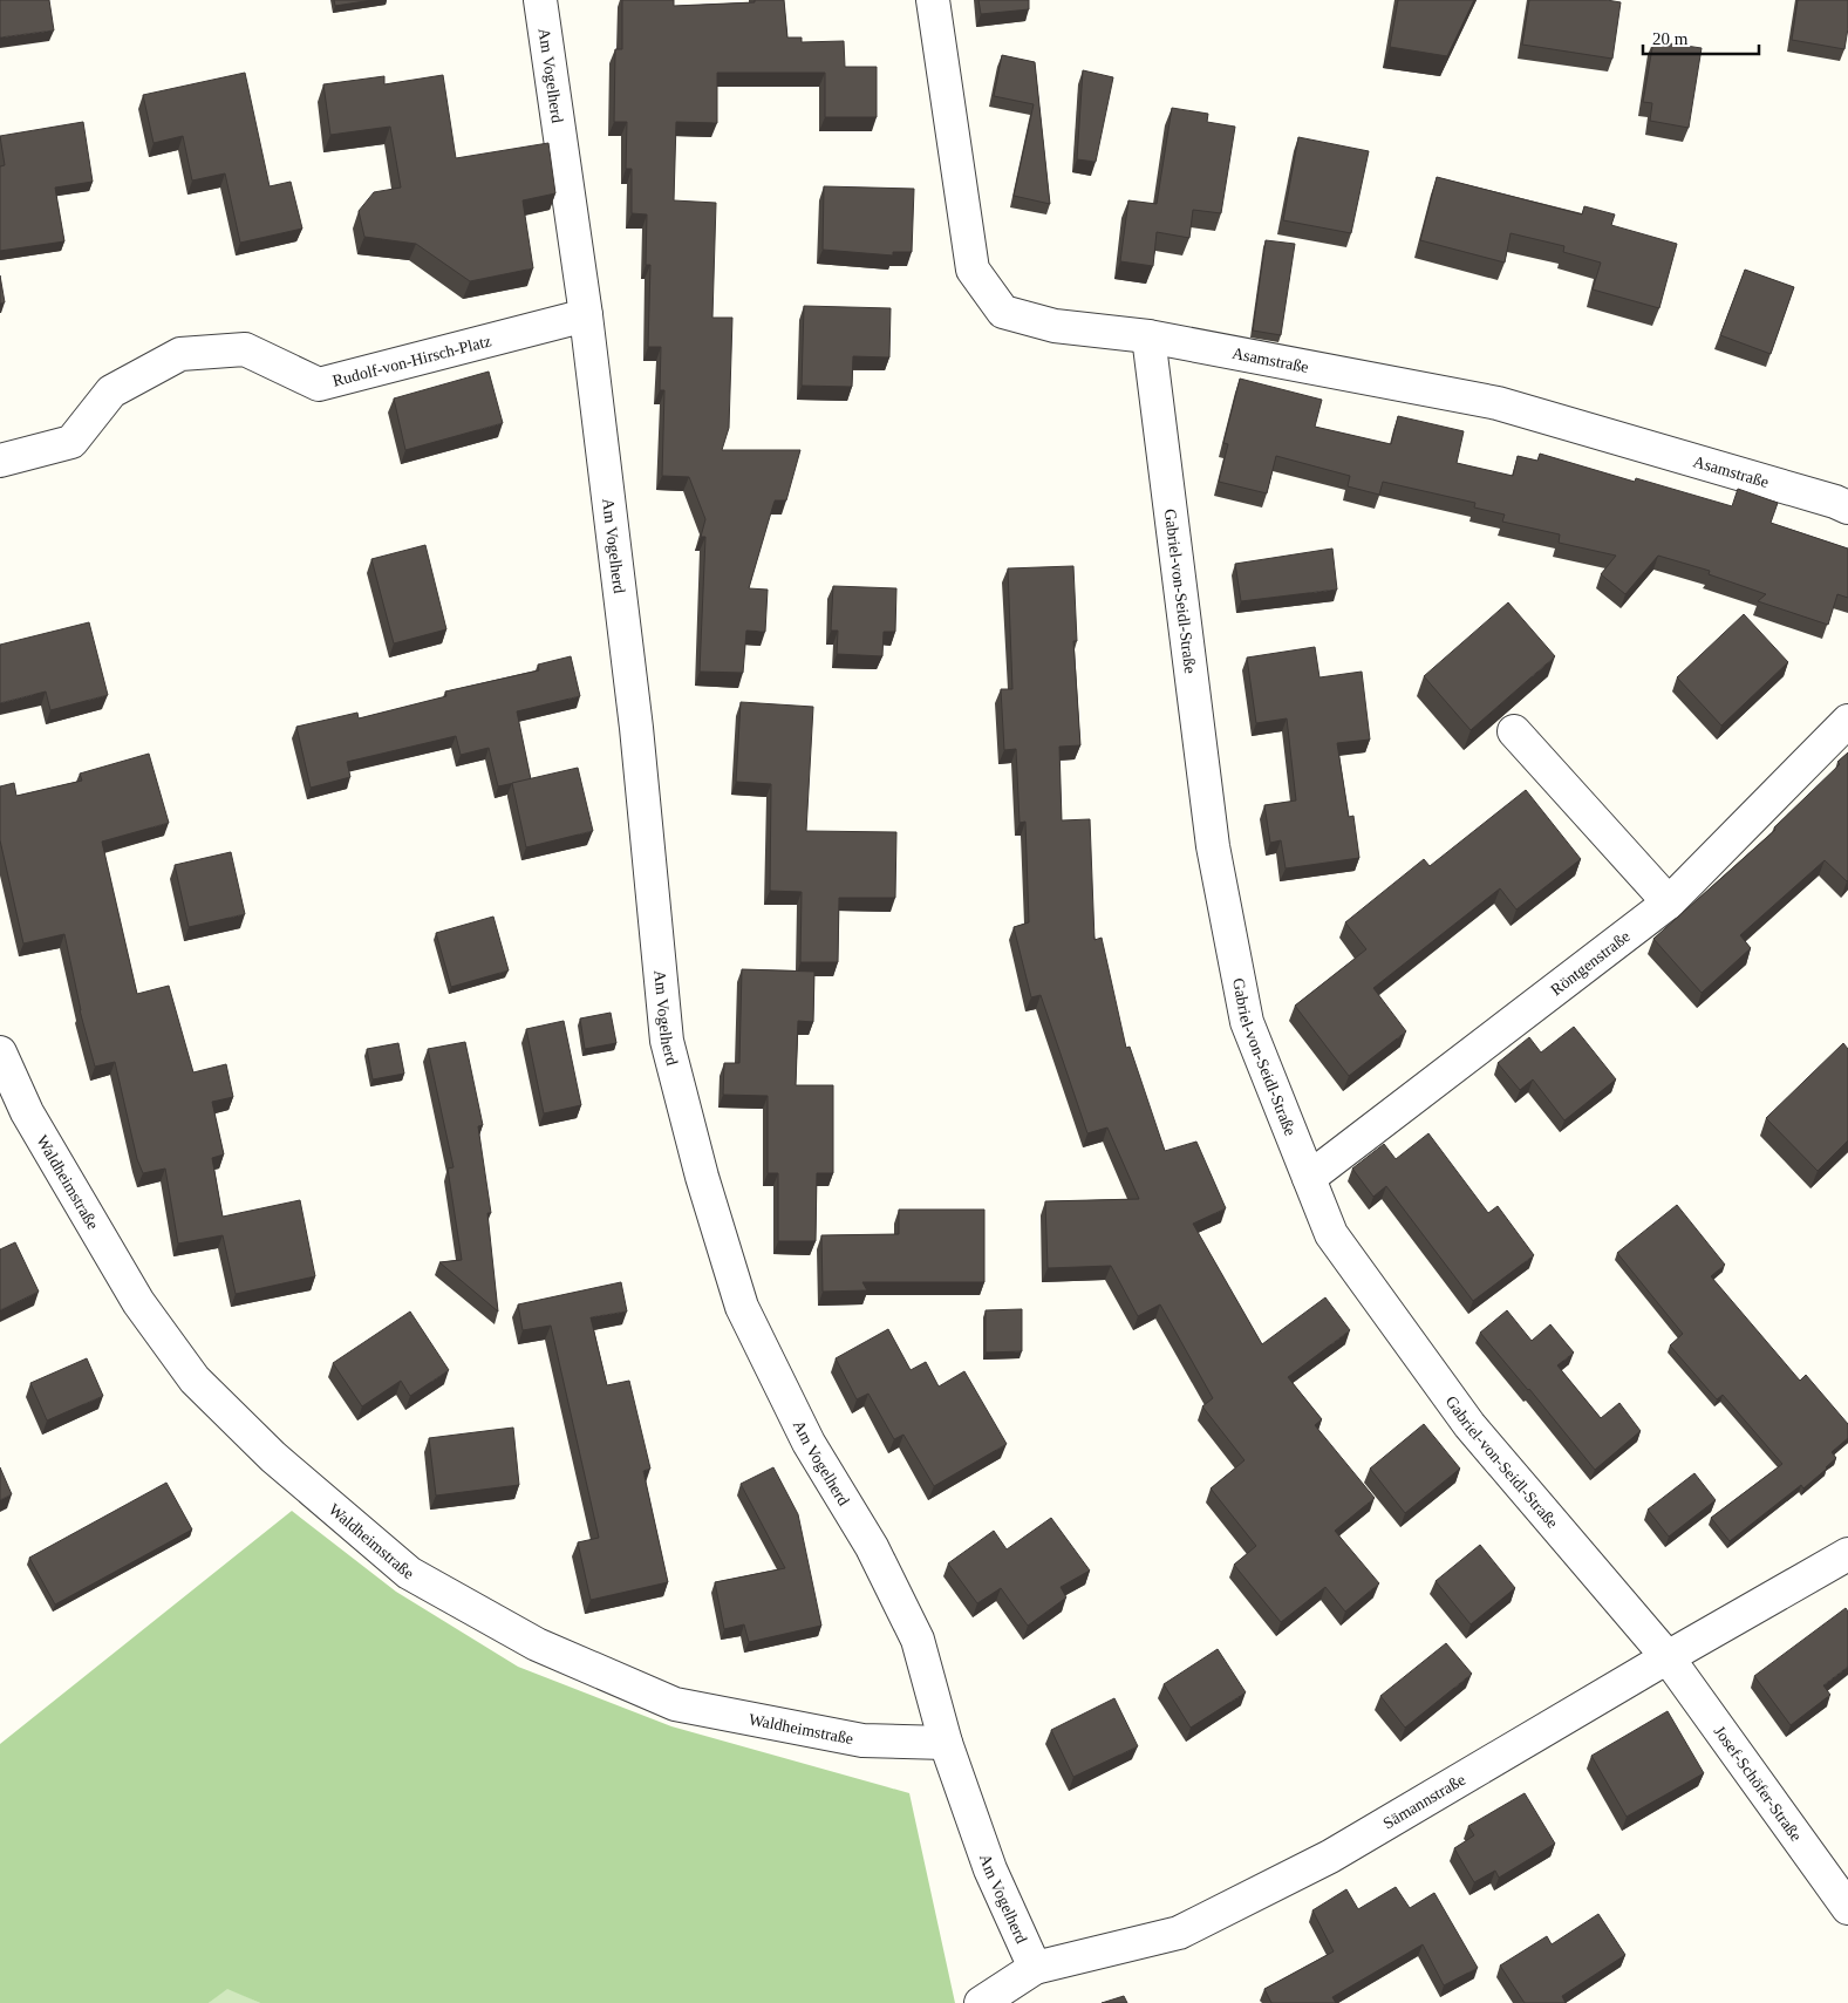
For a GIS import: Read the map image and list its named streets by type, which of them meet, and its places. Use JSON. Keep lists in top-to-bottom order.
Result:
{
  "streets": {
    "street": [
      "Am Vogelherd",
      "Rudolf-von-Hirsch-Platz",
      "Asamstraße",
      "Gabriel-von-Seidl-Straße",
      "Röntgenstraße",
      "Waldheimstraße",
      "Josef-Schöfer-Straße",
      "Sämannstraße"
    ]
  },
  "crossings": [
    ["Am Vogelherd", "Rudolf-von-Hirsch-Platz"],
    ["Am Vogelherd", "Waldheimstraße"],
    ["Am Vogelherd", "Sämannstraße"],
    ["Asamstraße", "Gabriel-von-Seidl-Straße"],
    ["Gabriel-von-Seidl-Straße", "Röntgenstraße"],
    ["Gabriel-von-Seidl-Straße", "Josef-Schöfer-Straße"],
    ["Gabriel-von-Seidl-Straße", "Sämannstraße"],
    ["Josef-Schöfer-Straße", "Sämannstraße"]
  ],
  "scale_bar": "20 m"
}
